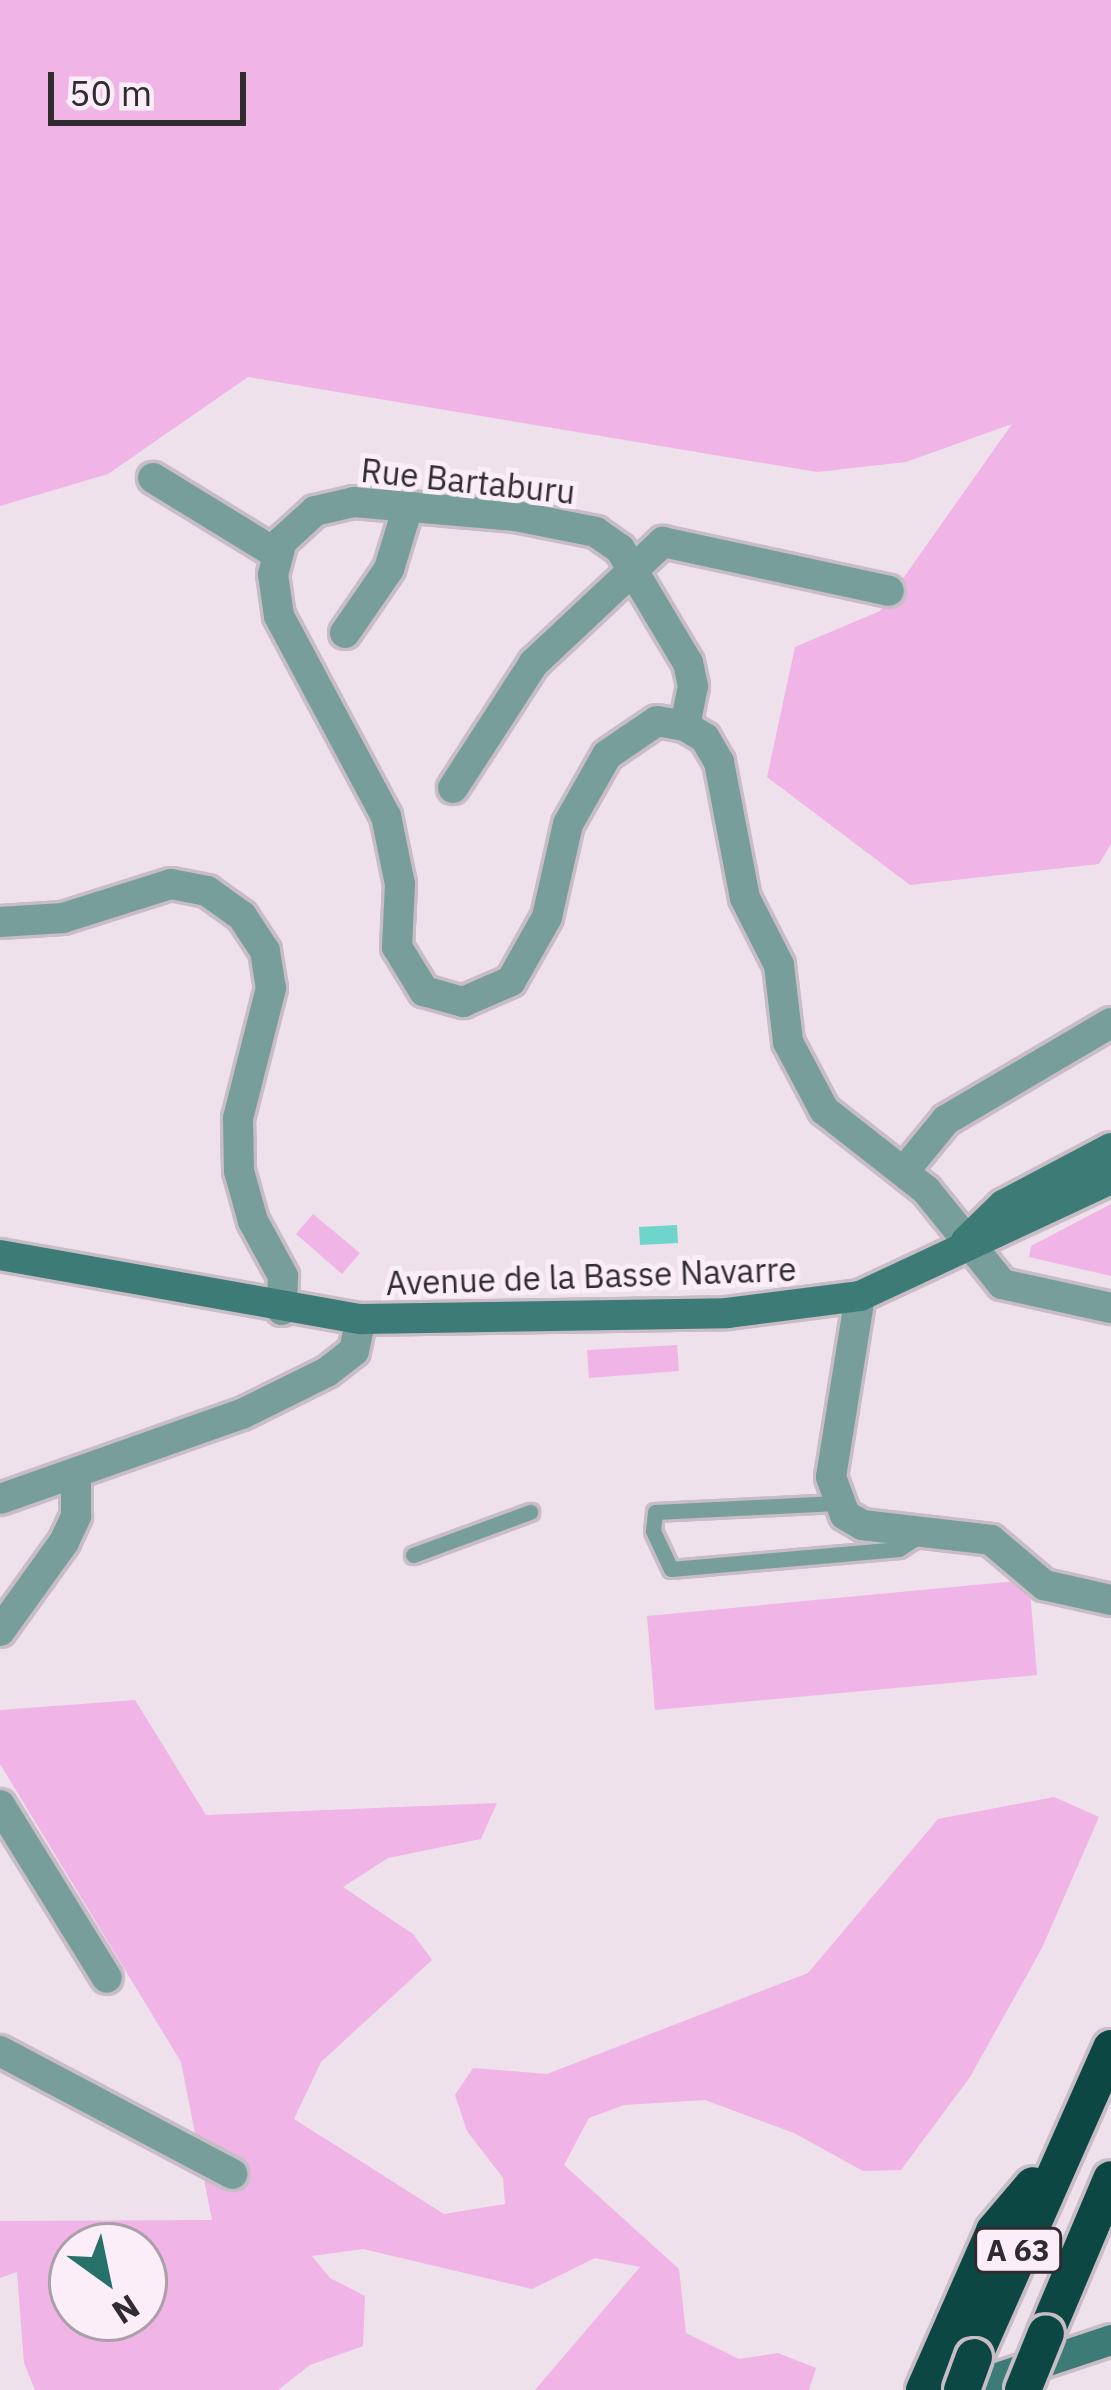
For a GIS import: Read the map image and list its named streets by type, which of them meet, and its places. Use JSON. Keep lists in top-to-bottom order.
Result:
{
  "streets": {
    "highway": ["A 63"],
    "street": ["Rue Bartaburu", "Avenue de la Basse Navarre"]
  },
  "scale_bar": "50 m",
  "north": "bottom right"
}
